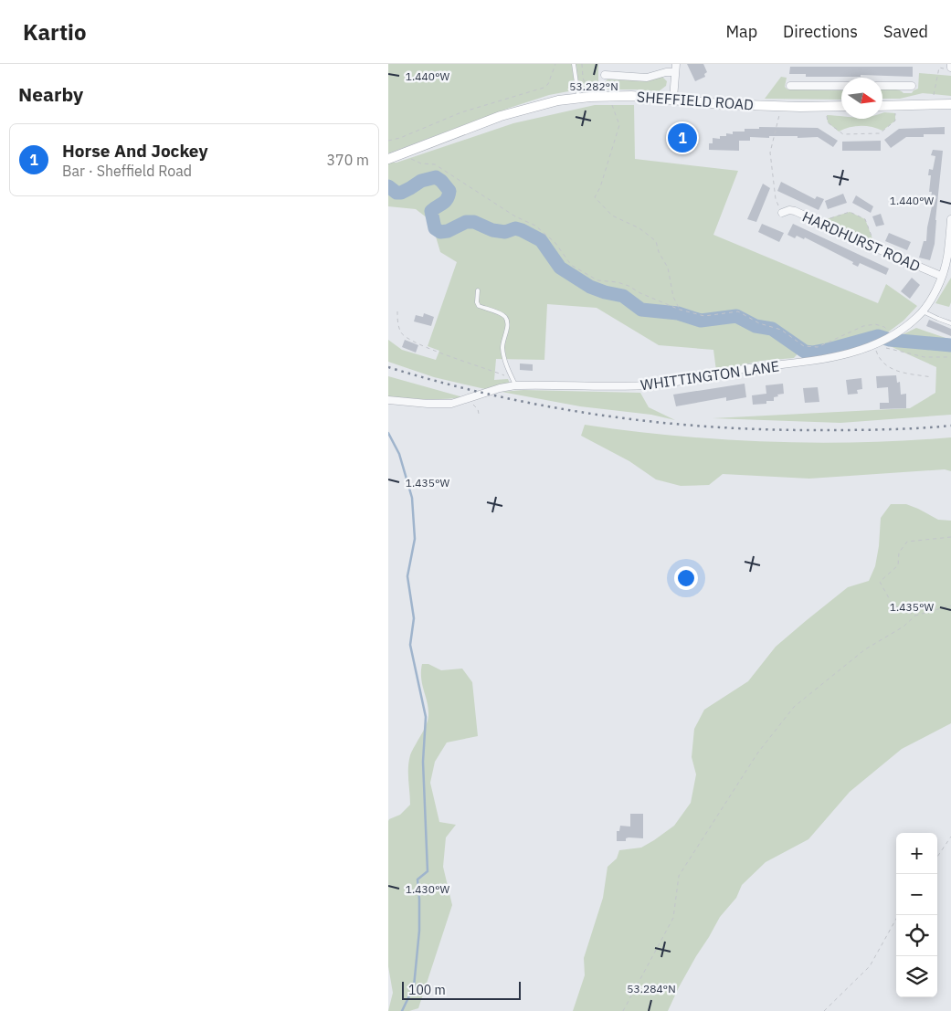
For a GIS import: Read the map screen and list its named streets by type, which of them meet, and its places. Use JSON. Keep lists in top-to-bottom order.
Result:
{
  "streets": {
    "main road": ["SHEFFIELD ROAD"],
    "street": ["HARDHURST ROAD", "WHITTINGTON LANE"]
  },
  "crossings": [
    ["HARDHURST ROAD", "WHITTINGTON LANE"]
  ],
  "scale_bar": "100 m",
  "north": "right",
  "page": {
    "header": "Kartio",
    "nav": ["Map", "Directions", "Saved"],
    "heading": "Nearby",
    "pins": "1",
    "list": [
      {
        "mark": "1",
        "name": "Horse And Jockey",
        "note": "Bar · Sheffield Road",
        "value": "370 m"
      }
    ],
    "map_buttons": ["+", "−"],
    "scale": "100 m"
  },
  "coordinates": [
    "1.440°W",
    "53.282°N",
    "1.435°W",
    "1.430°W",
    "53.284°N"
  ]
}
